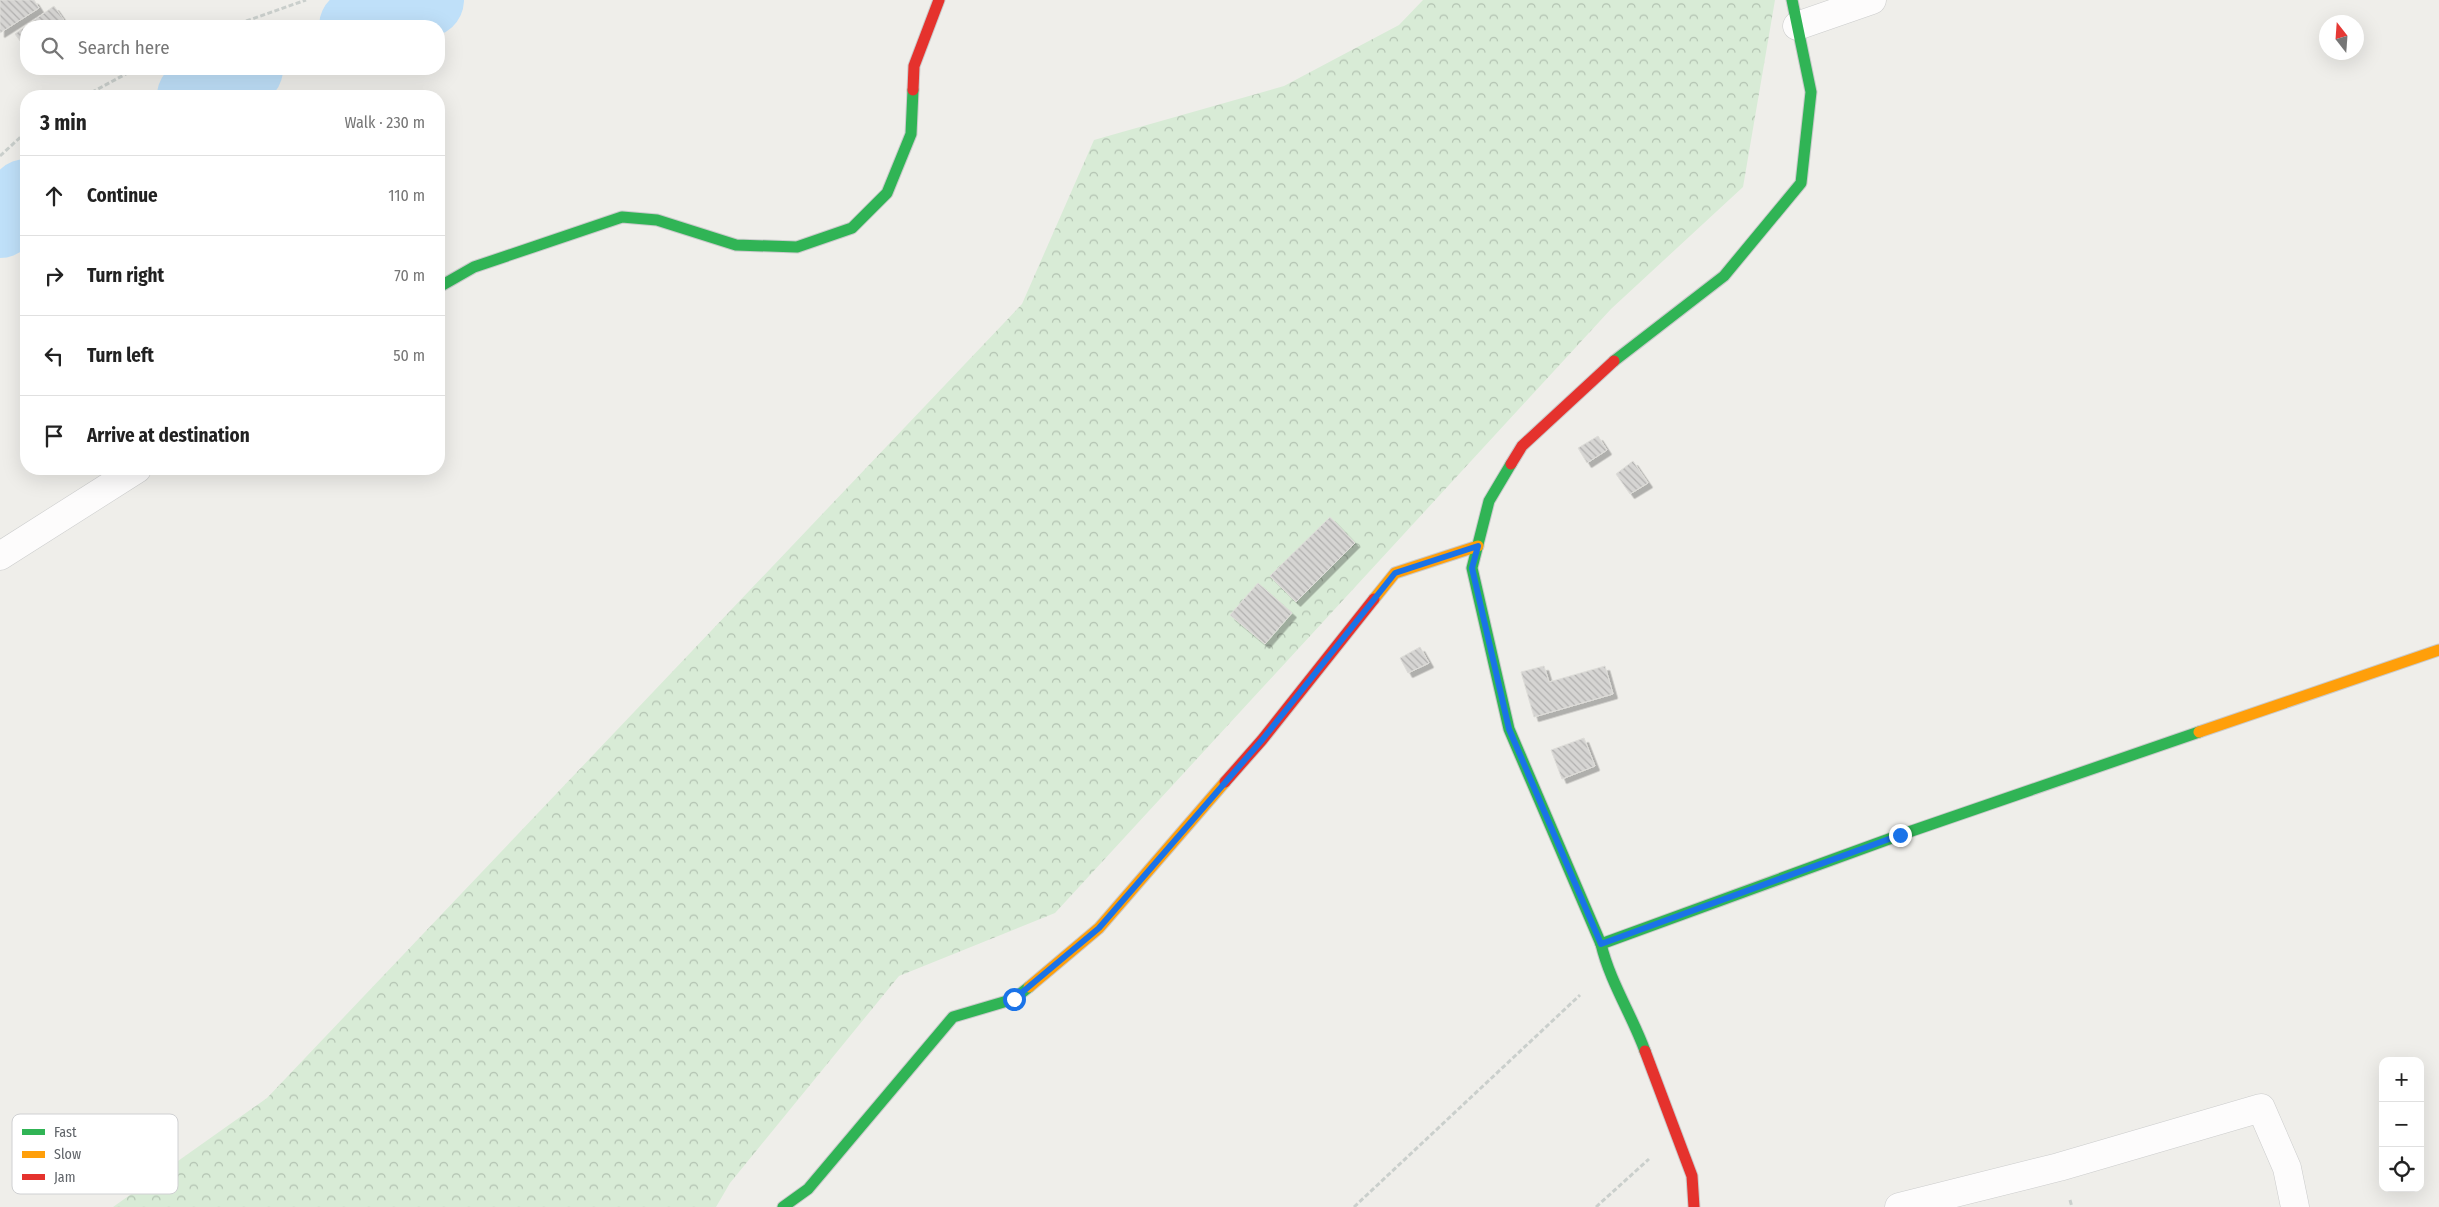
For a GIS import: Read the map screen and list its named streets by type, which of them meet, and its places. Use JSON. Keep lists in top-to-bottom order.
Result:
{
  "legend": ["Fast", "Slow", "Jam"],
  "north": "top",
  "page": {
    "search": "Search here",
    "heading": ["3 min", "Walk · 230 m"],
    "list": [
      ["Continue", "110 m"],
      ["Turn right", "70 m"],
      ["Turn left", "50 m"],
      "Arrive at destination"
    ],
    "map_buttons": ["+", "−"]
  }
}
